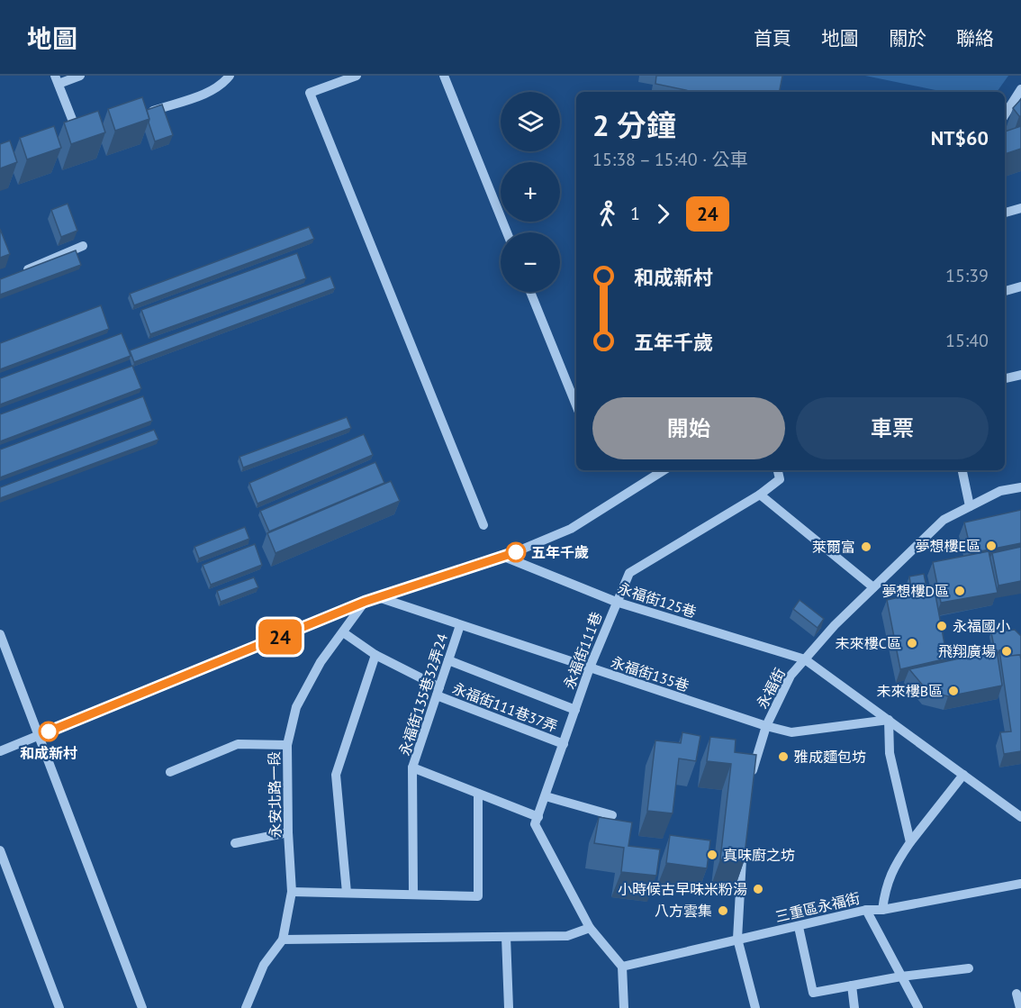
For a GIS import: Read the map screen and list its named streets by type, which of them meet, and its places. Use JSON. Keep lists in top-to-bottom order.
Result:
{
  "streets": {
    "street": [
      "永福街125巷",
      "永福街111巷",
      "永福街135巷",
      "永福街",
      "永福街135巷32弄24",
      "永福街111巷37弄",
      "永安北路一段",
      "三重區永福街"
    ]
  },
  "crossings": [
    ["永福街125巷", "永福街111巷"],
    ["永福街125巷", "永福街135巷"],
    ["永福街125巷", "永福街"],
    ["永福街111巷", "永福街135巷"],
    ["永福街111巷", "永福街135巷32弄24"],
    ["永福街111巷", "永福街111巷37弄"],
    ["永福街135巷", "永福街"],
    ["永福街135巷", "永福街135巷32弄24"],
    ["永福街135巷32弄24", "永福街111巷37弄"],
    ["永福街111巷37弄", "永安北路一段"]
  ],
  "places": [
    "夢想樓E區",
    "萊爾富",
    "五年千歲",
    "夢想樓D區",
    "永福國小",
    "未來樓C區",
    "飛翔廣場",
    "未來樓B區",
    "和成新村",
    "雅成麵包坊",
    "真味廚之坊",
    "小時候古早味米粉湯",
    "八方雲集"
  ],
  "lines": ["bus line 24"],
  "page": {
    "header": "地圖",
    "nav": [
      "首頁",
      "地圖",
      "關於",
      "聯絡"
    ],
    "on_map": "24",
    "map_buttons": ["+", "−"],
    "heading": ["2 分鐘", "15:38 – 15:40 · 公車", "NT$60"],
    "legs": ["1", "24"],
    "list": [
      {
        "name": "和成新村",
        "value": "15:39"
      },
      {
        "name": "五年千歲",
        "value": "15:40"
      }
    ],
    "buttons": ["開始", "車票"]
  }
}
